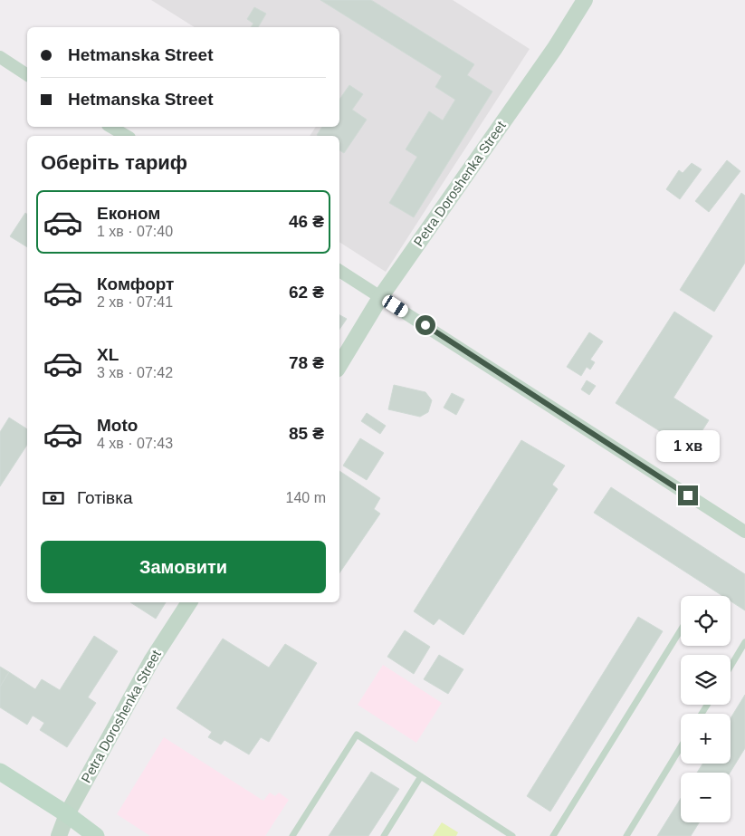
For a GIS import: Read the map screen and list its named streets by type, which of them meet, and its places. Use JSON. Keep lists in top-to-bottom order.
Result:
{
  "streets": {
    "street": ["Petra Doroshenka Street"]
  },
  "page": {
    "banner": ["Hetmanska Street", "Hetmanska Street"],
    "heading": "Оберіть тариф",
    "list": [
      {
        "name": "Економ",
        "note": "1 хв · 07:40",
        "value": "46 ₴"
      },
      {
        "name": "Комфорт",
        "note": "2 хв · 07:41",
        "value": "62 ₴"
      },
      {
        "name": "XL",
        "note": "3 хв · 07:42",
        "value": "78 ₴"
      },
      {
        "name": "Moto",
        "note": "4 хв · 07:43",
        "value": "85 ₴"
      }
    ],
    "bubble": "1 хв",
    "pay": ["Готівка", "140 m"],
    "buttons": "Замовити",
    "map_buttons": ["+", "−"]
  }
}
